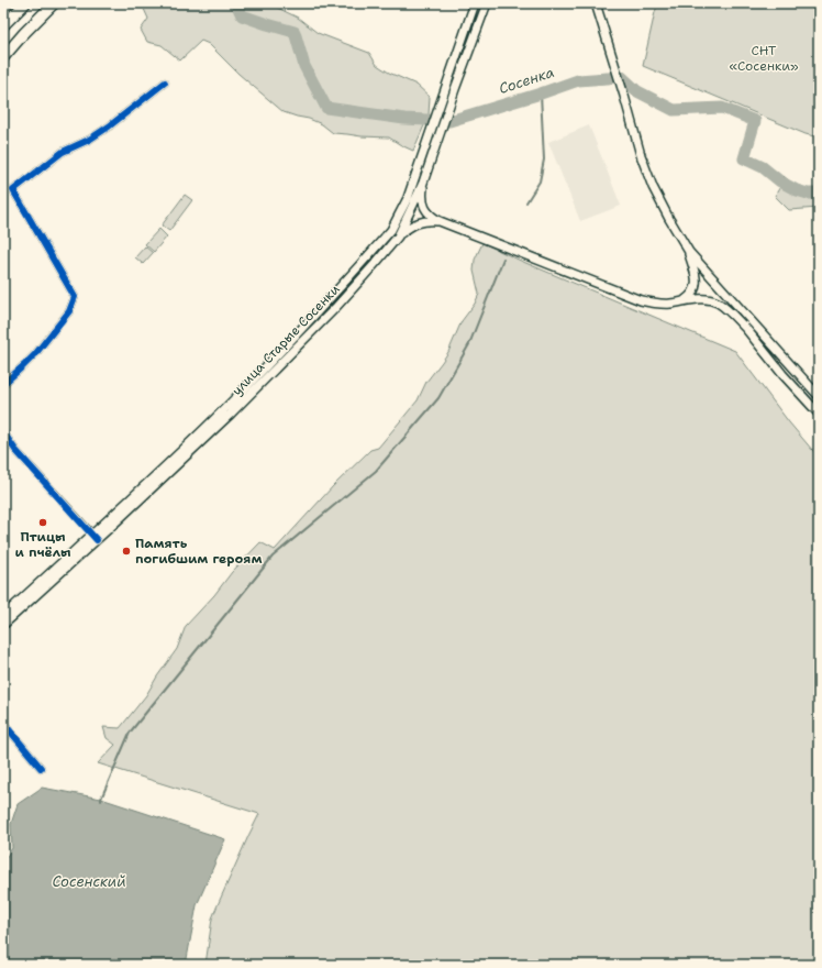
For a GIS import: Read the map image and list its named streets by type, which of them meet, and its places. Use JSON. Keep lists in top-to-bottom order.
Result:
{
  "streets": {
    "main road": ["улица Старые Сосенки"]
  },
  "water": ["Сосенка", "Сосенский"],
  "parks": ["СНТ «Сосенки»"],
  "places": ["Птицы и пчёлы", "Память погибшим героям"]
}
